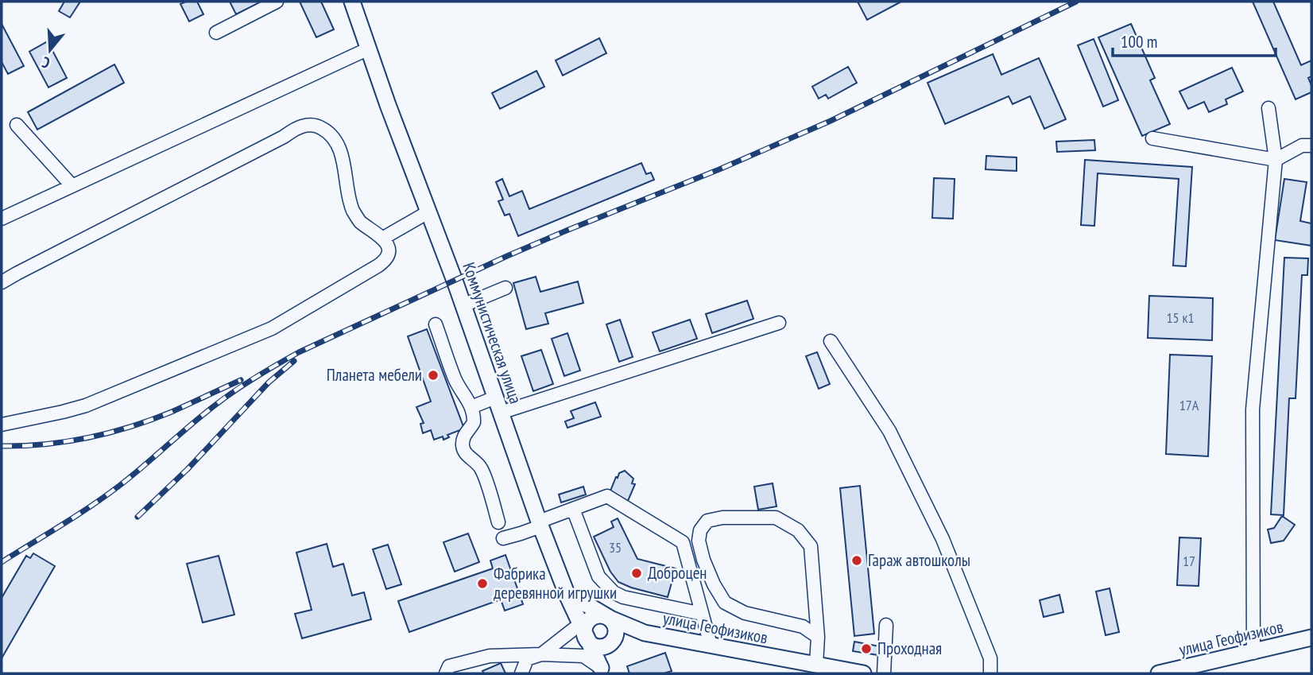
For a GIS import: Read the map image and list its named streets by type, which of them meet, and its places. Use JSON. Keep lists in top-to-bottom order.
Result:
{
  "streets": {
    "main road": ["Коммунистическая улица", "улица Геофизиков"]
  },
  "crossings": [
    ["Коммунистическая улица", "улица Геофизиков"]
  ],
  "places": [
    "Планета мебели",
    "Гараж автошколы",
    "Доброцен",
    "Фабрика деревянной игрушки",
    "Проходная"
  ],
  "house_numbers": [
    "15 к1",
    "17А",
    "35",
    "17"
  ],
  "scale_bar": "100 m",
  "north": "bottom"
}
